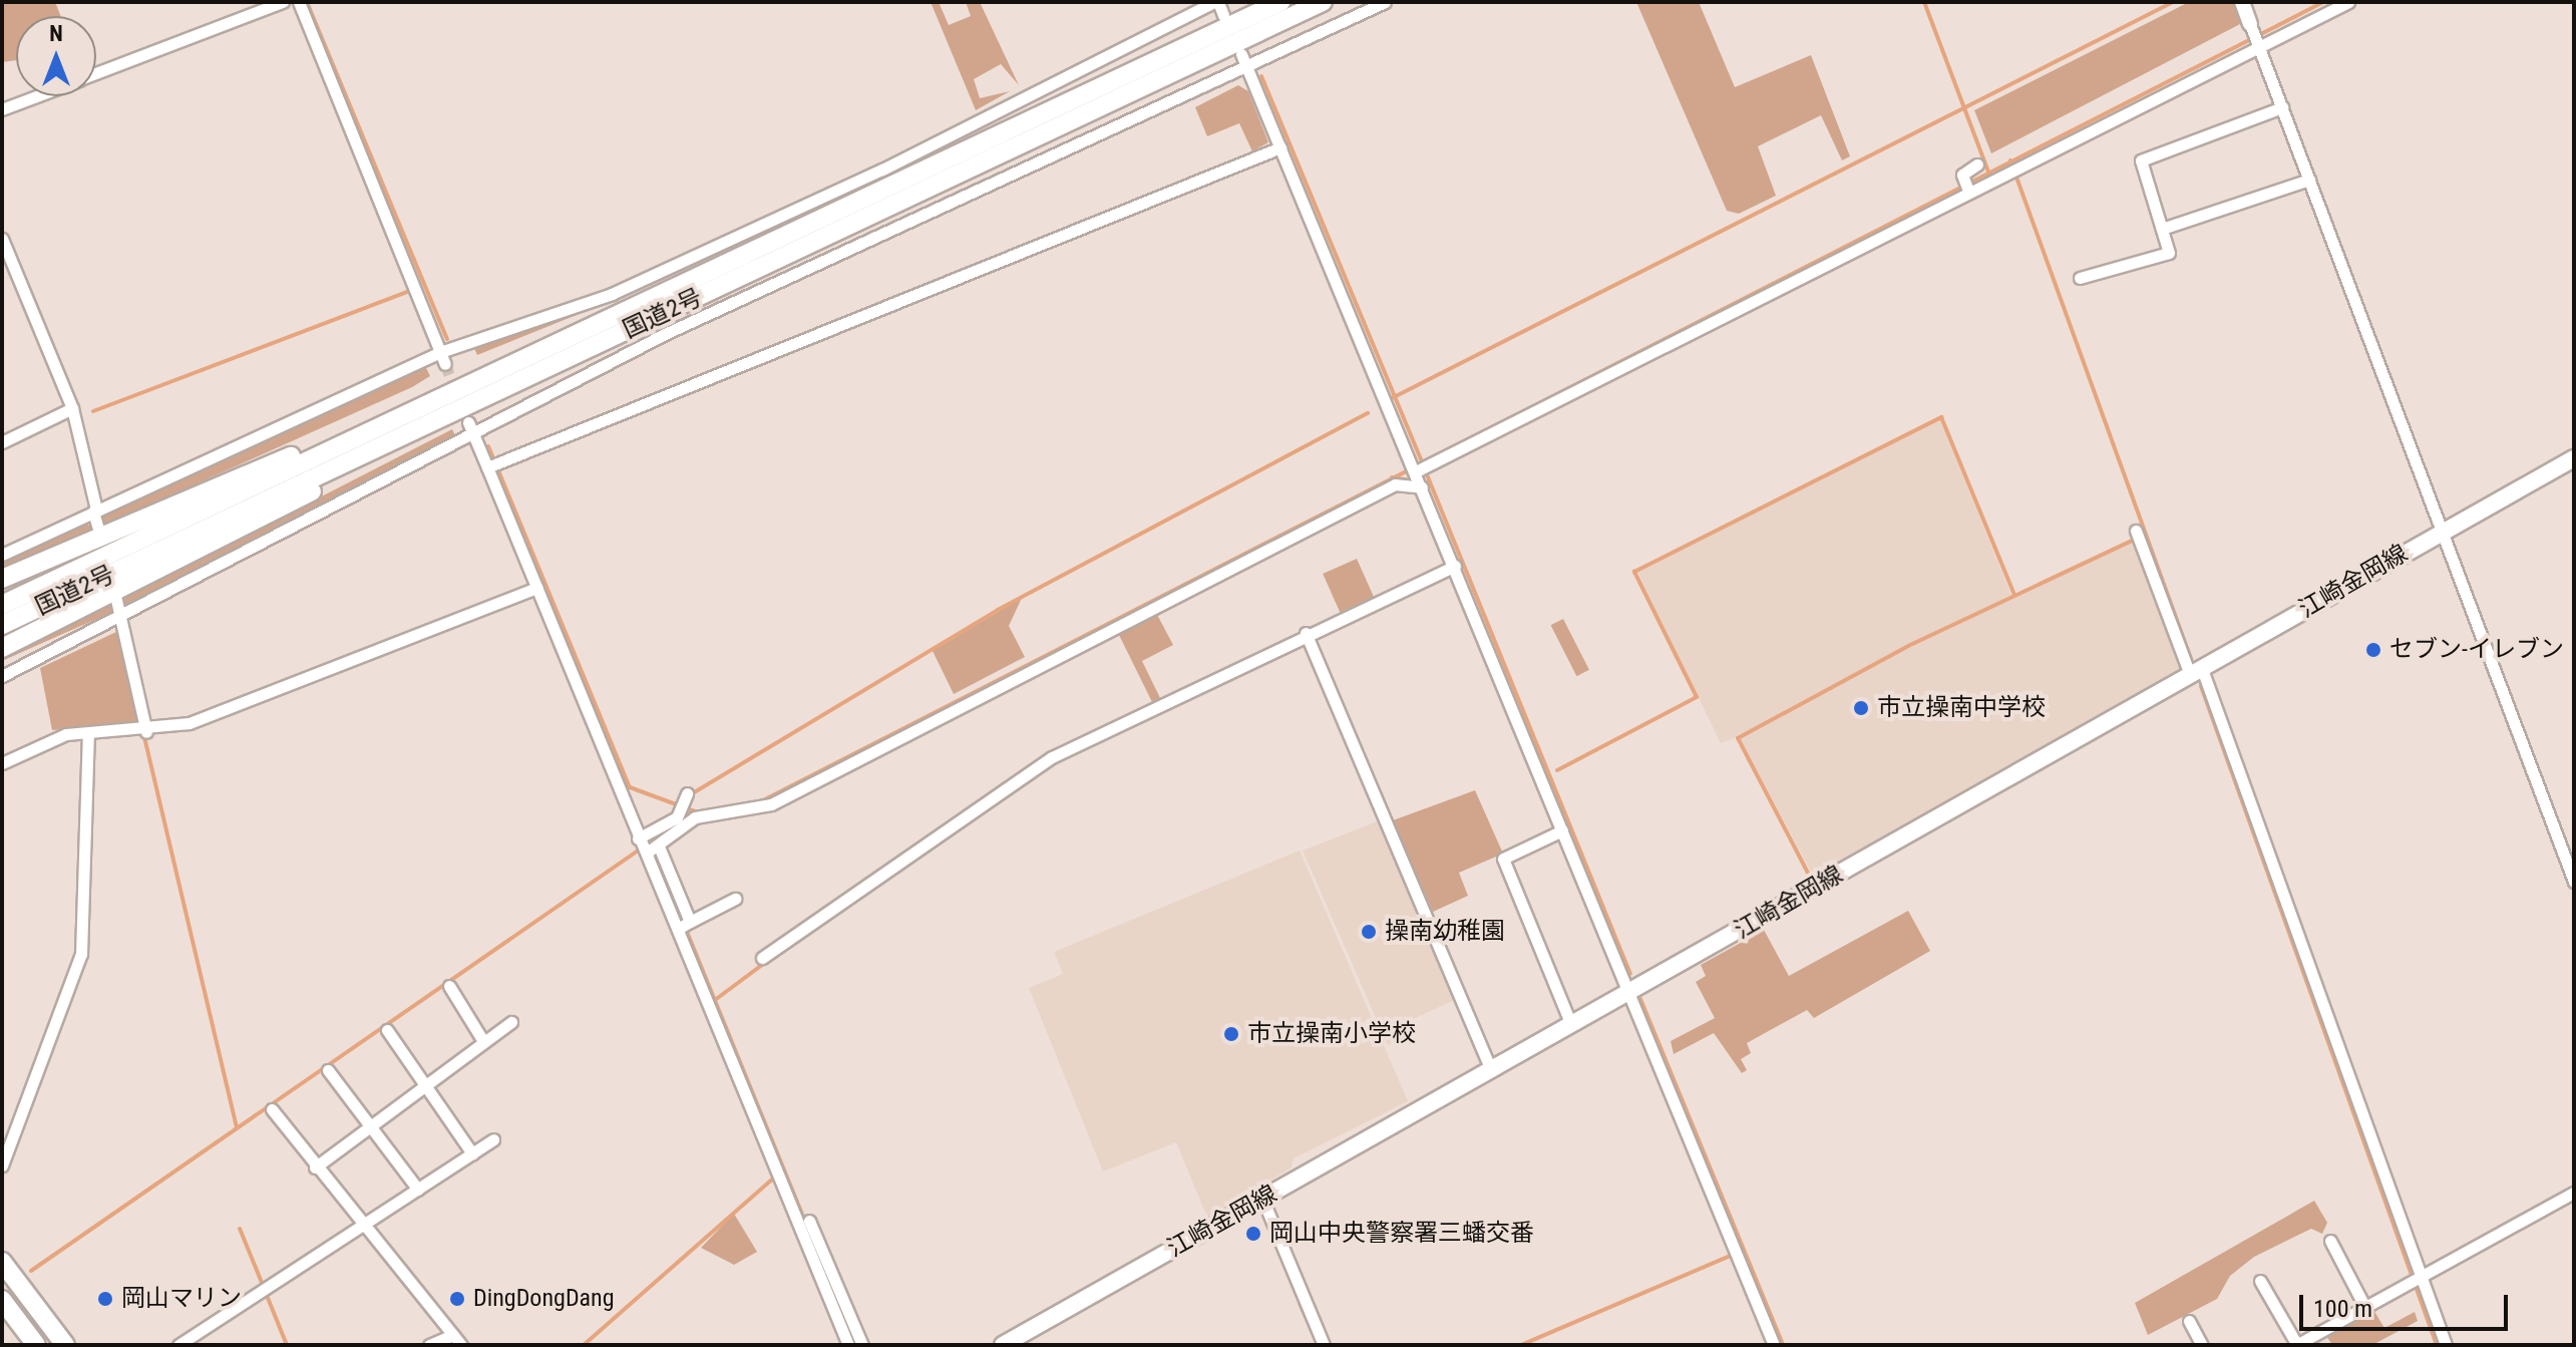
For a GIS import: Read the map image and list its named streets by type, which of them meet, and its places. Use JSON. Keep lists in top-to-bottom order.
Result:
{
  "streets": {
    "main road": ["国道2号", "江崎金岡線"]
  },
  "places": [
    "セブン-イレブン",
    "市立操南中学校",
    "操南幼稚園",
    "市立操南小学校",
    "岡山中央警察署三蟠交番",
    "岡山マリン",
    "DingDongDang"
  ],
  "scale_bar": "100 m",
  "north": "top"
}
